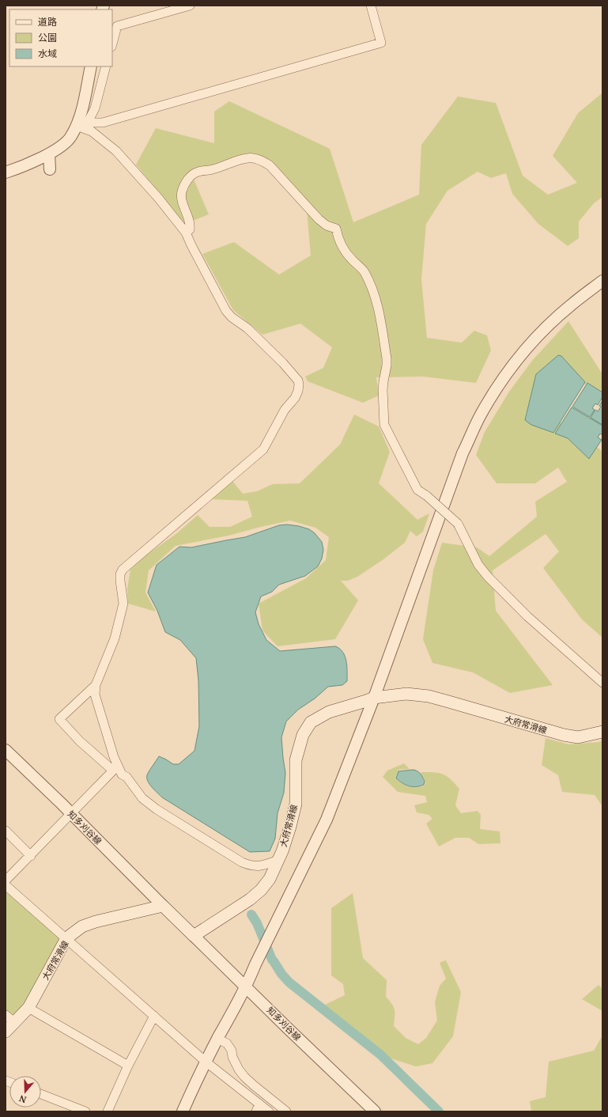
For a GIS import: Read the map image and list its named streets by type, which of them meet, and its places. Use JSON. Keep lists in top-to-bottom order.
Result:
{
  "streets": {
    "main road": ["大府常滑線"],
    "street": ["知多刈谷線"]
  },
  "crossings": [
    ["大府常滑線", "知多刈谷線"]
  ],
  "legend": ["道路", "公園", "水域"],
  "north": "bottom"
}
